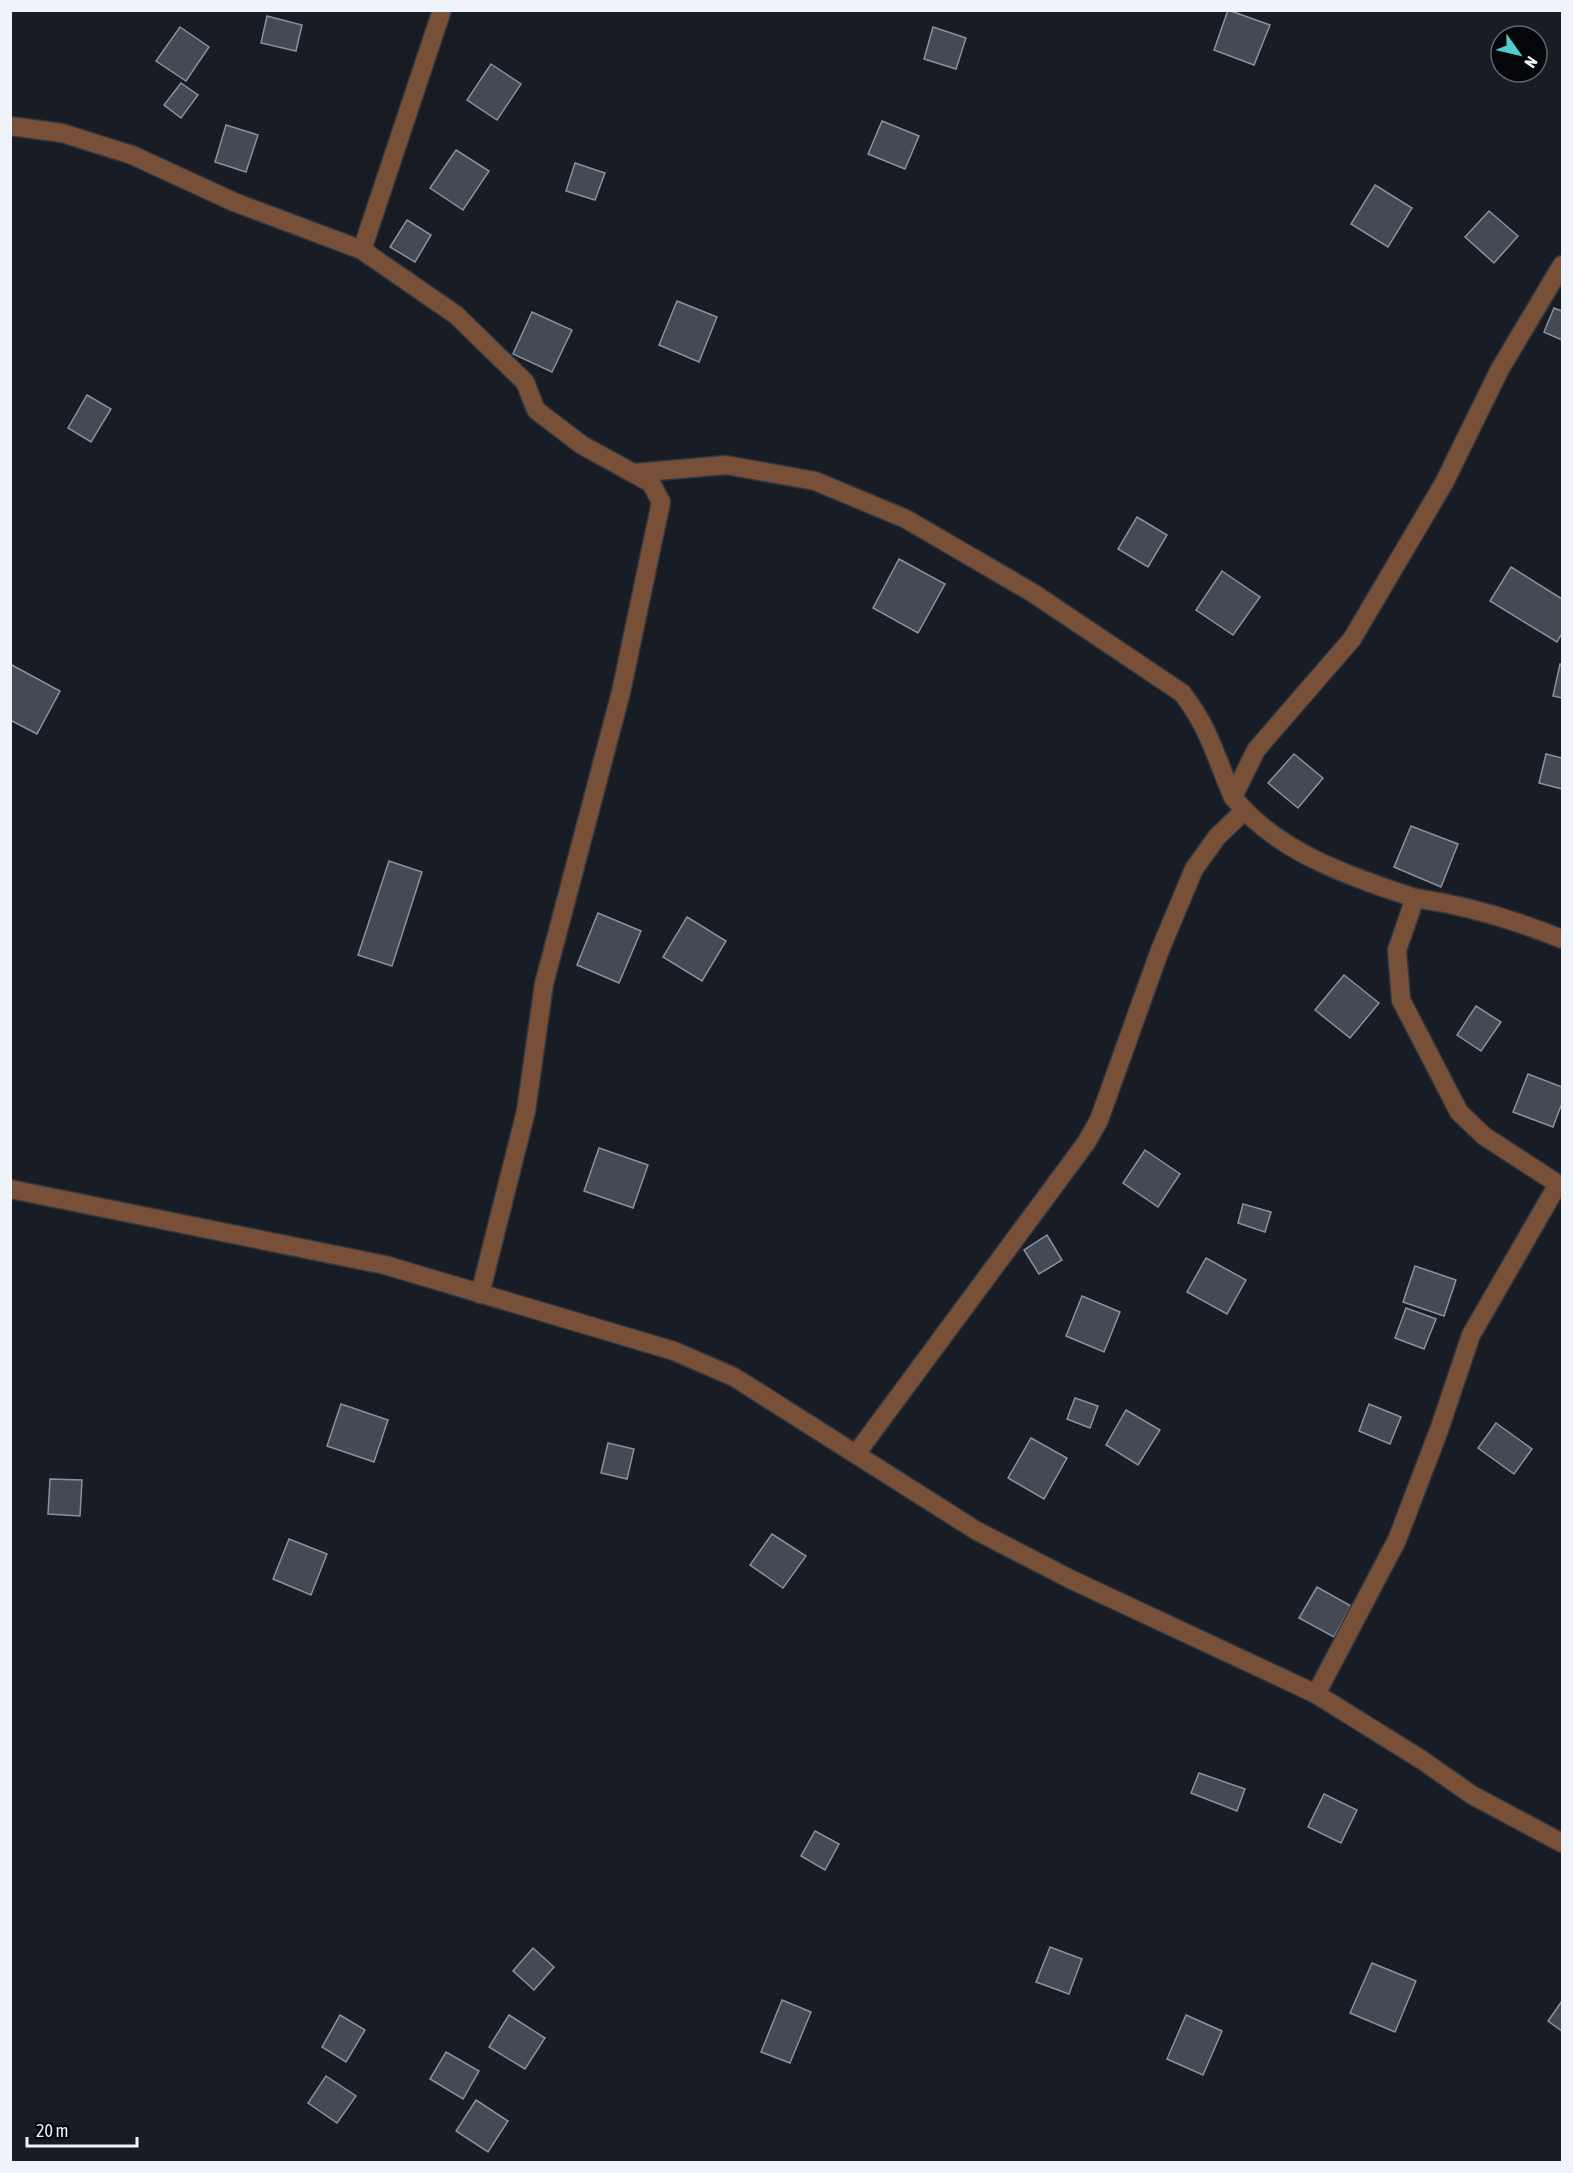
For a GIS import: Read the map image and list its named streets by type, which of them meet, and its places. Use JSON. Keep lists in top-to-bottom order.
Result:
{
  "scale_bar": "20 m",
  "north": "bottom right"
}
